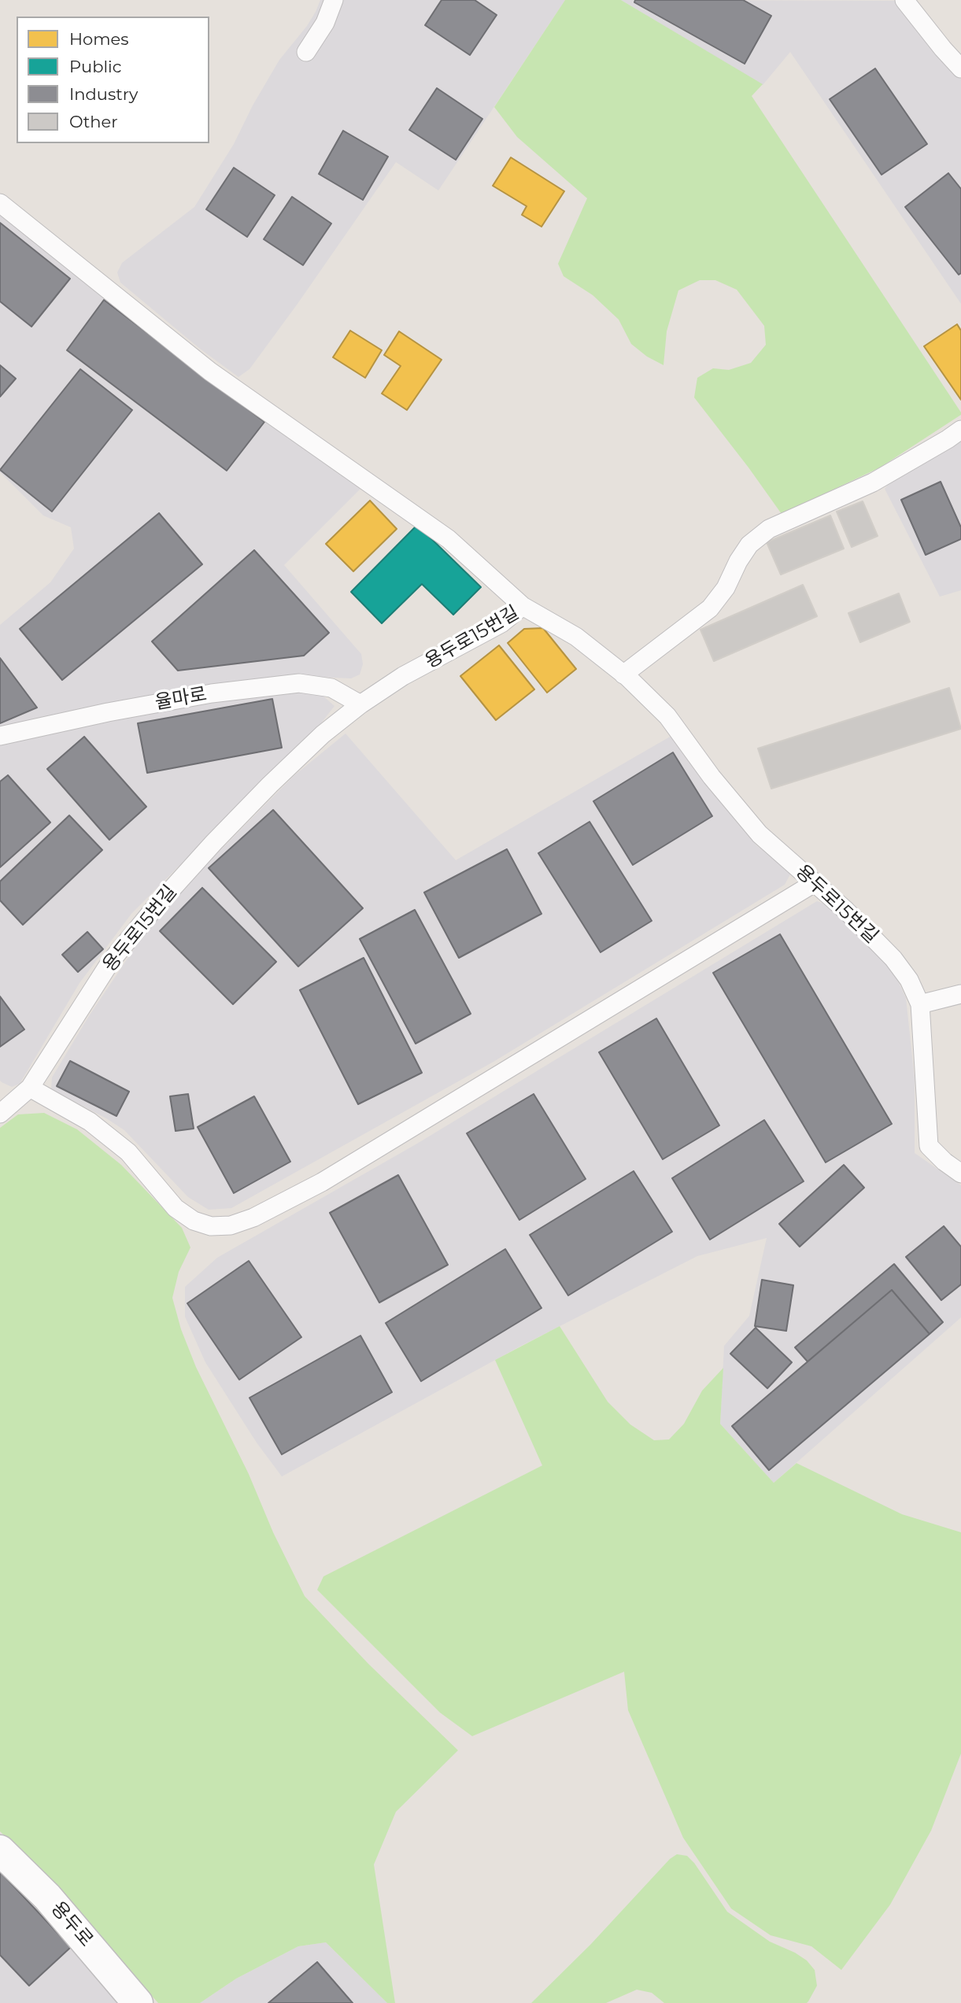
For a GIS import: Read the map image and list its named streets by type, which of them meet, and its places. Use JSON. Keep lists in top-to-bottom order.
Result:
{
  "streets": {
    "street": ["용두로"],
    "lane": ["용두로15번길", "율마로"]
  },
  "crossings": [
    ["용두로15번길", "율마로"]
  ],
  "legend": [
    "Homes",
    "Public",
    "Industry",
    "Other"
  ]
}
